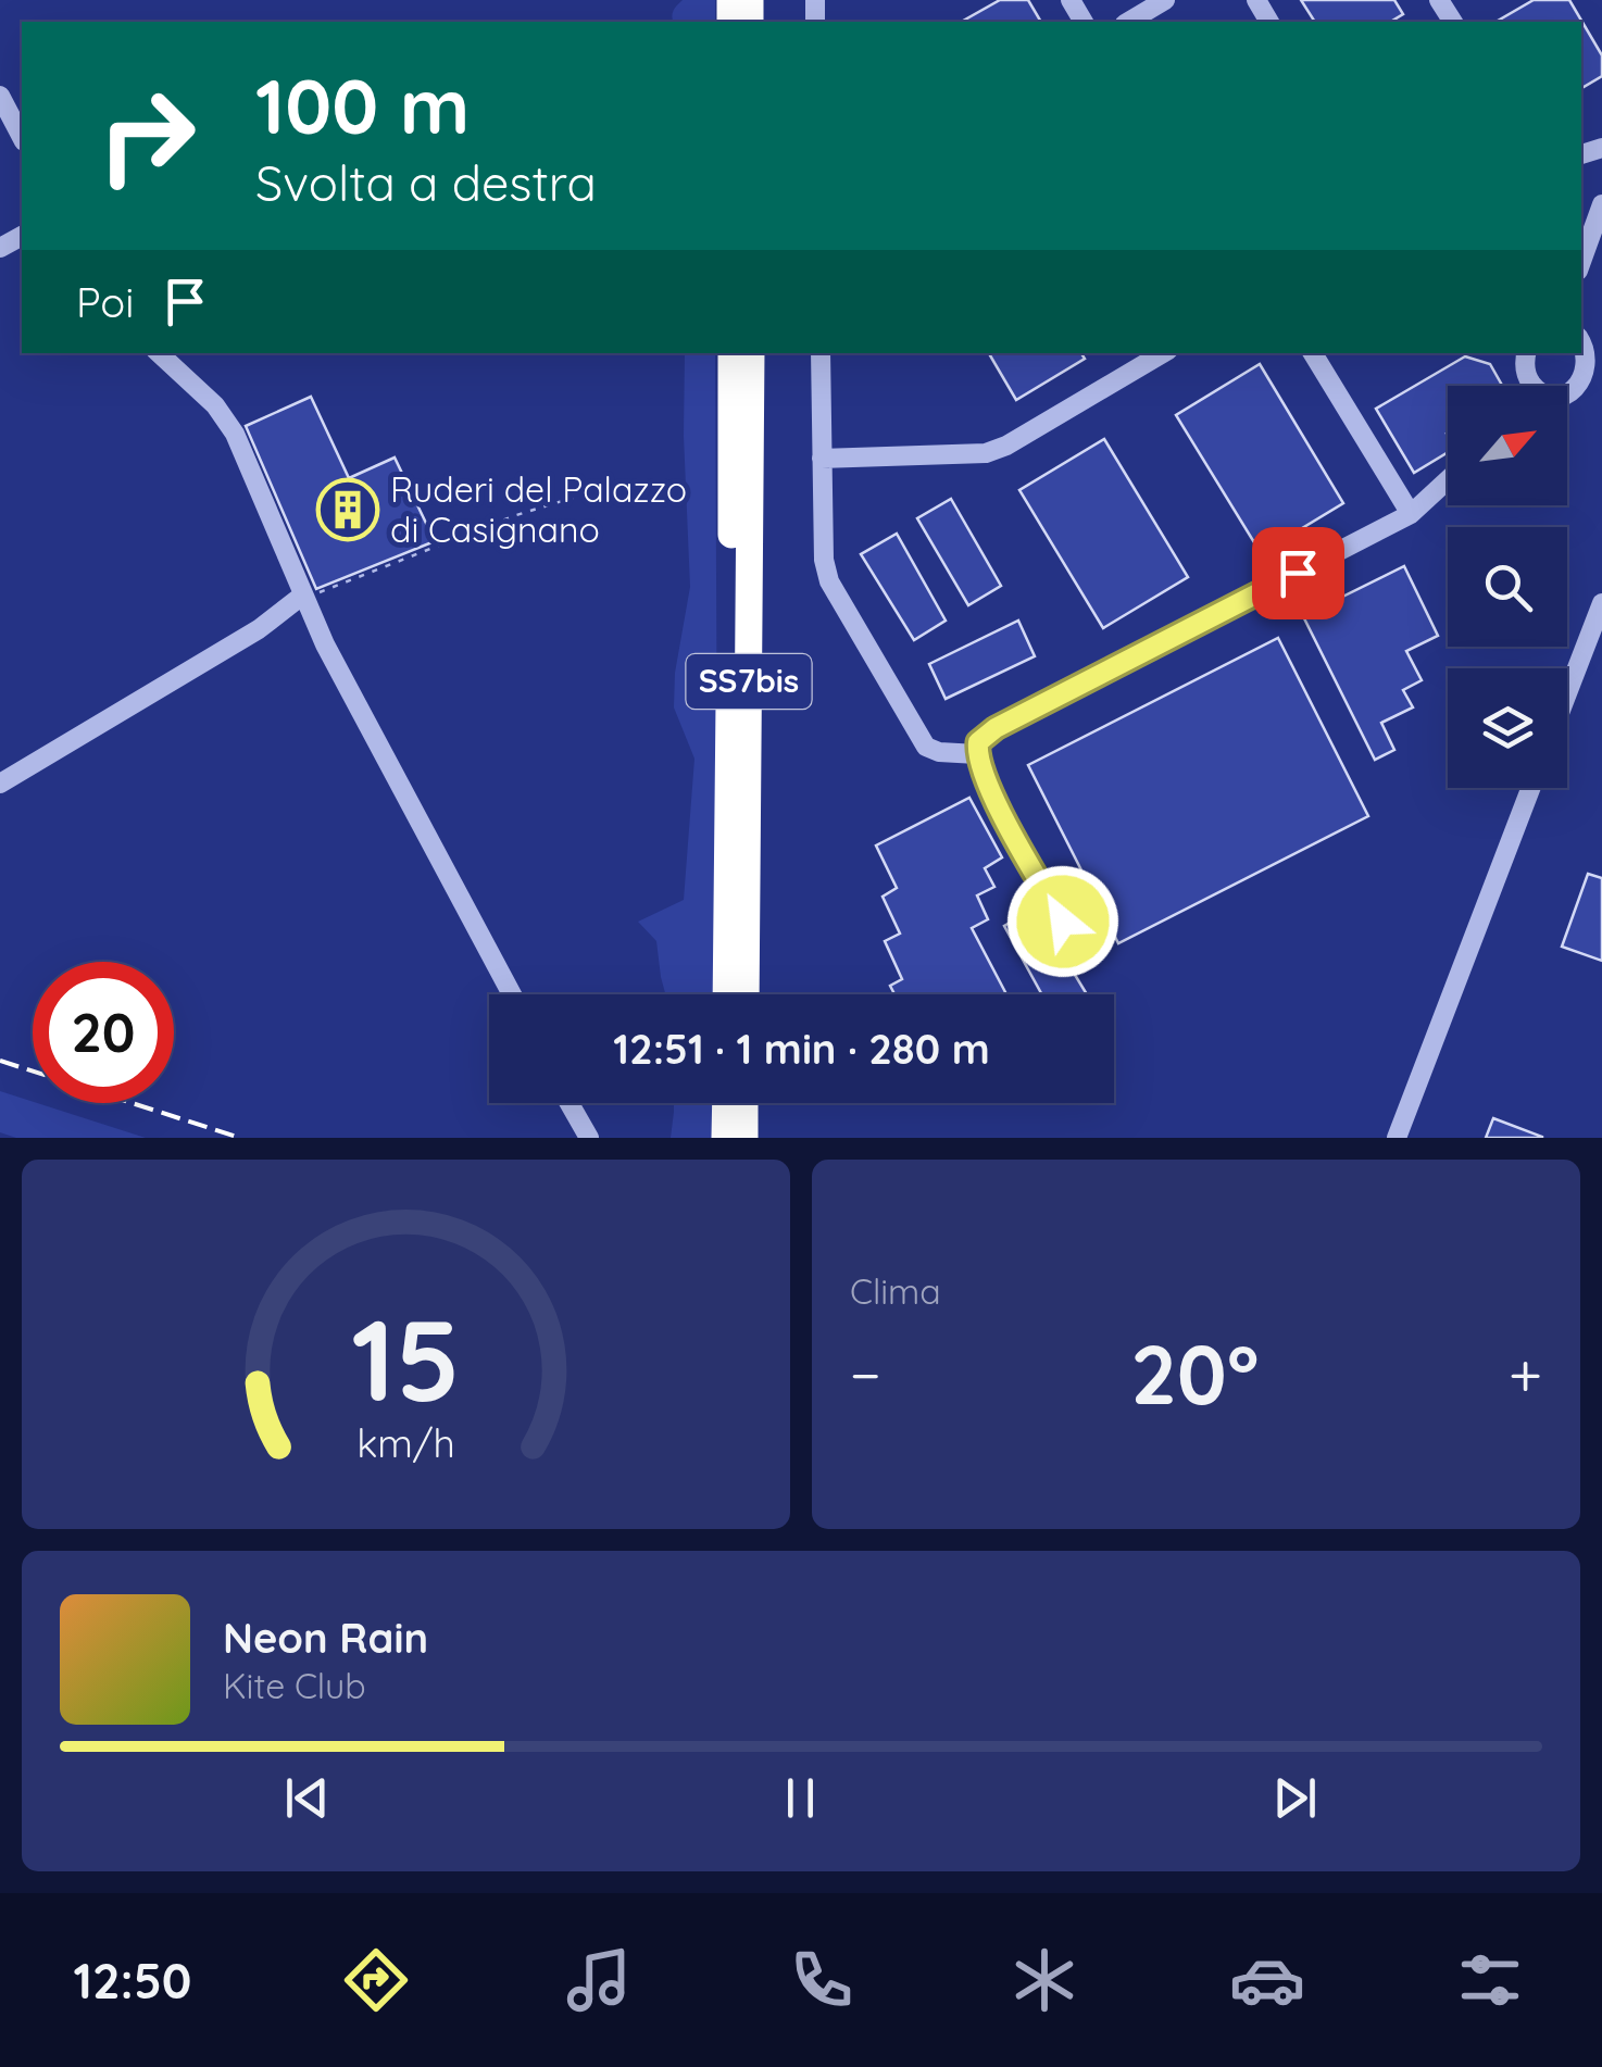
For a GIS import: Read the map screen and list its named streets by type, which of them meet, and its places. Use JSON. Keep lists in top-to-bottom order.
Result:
{
  "streets": {
    "highway": ["SS7bis"]
  },
  "places": {
    "building": ["Ruderi del Palazzo di Casignano"]
  },
  "north": "top right",
  "page": {
    "turn": ["100 m", "Svolta a destra"],
    "then": "Poi",
    "limit": "20",
    "trip": "12:51 · 1 min · 280 m",
    "tile": "Clima",
    "heat": ["−", "20°", "+"],
    "song": ["Neon Rain", "Kite Club"],
    "tabs": "12:50",
    "gauge": ["15", "km/h"]
  }
}
